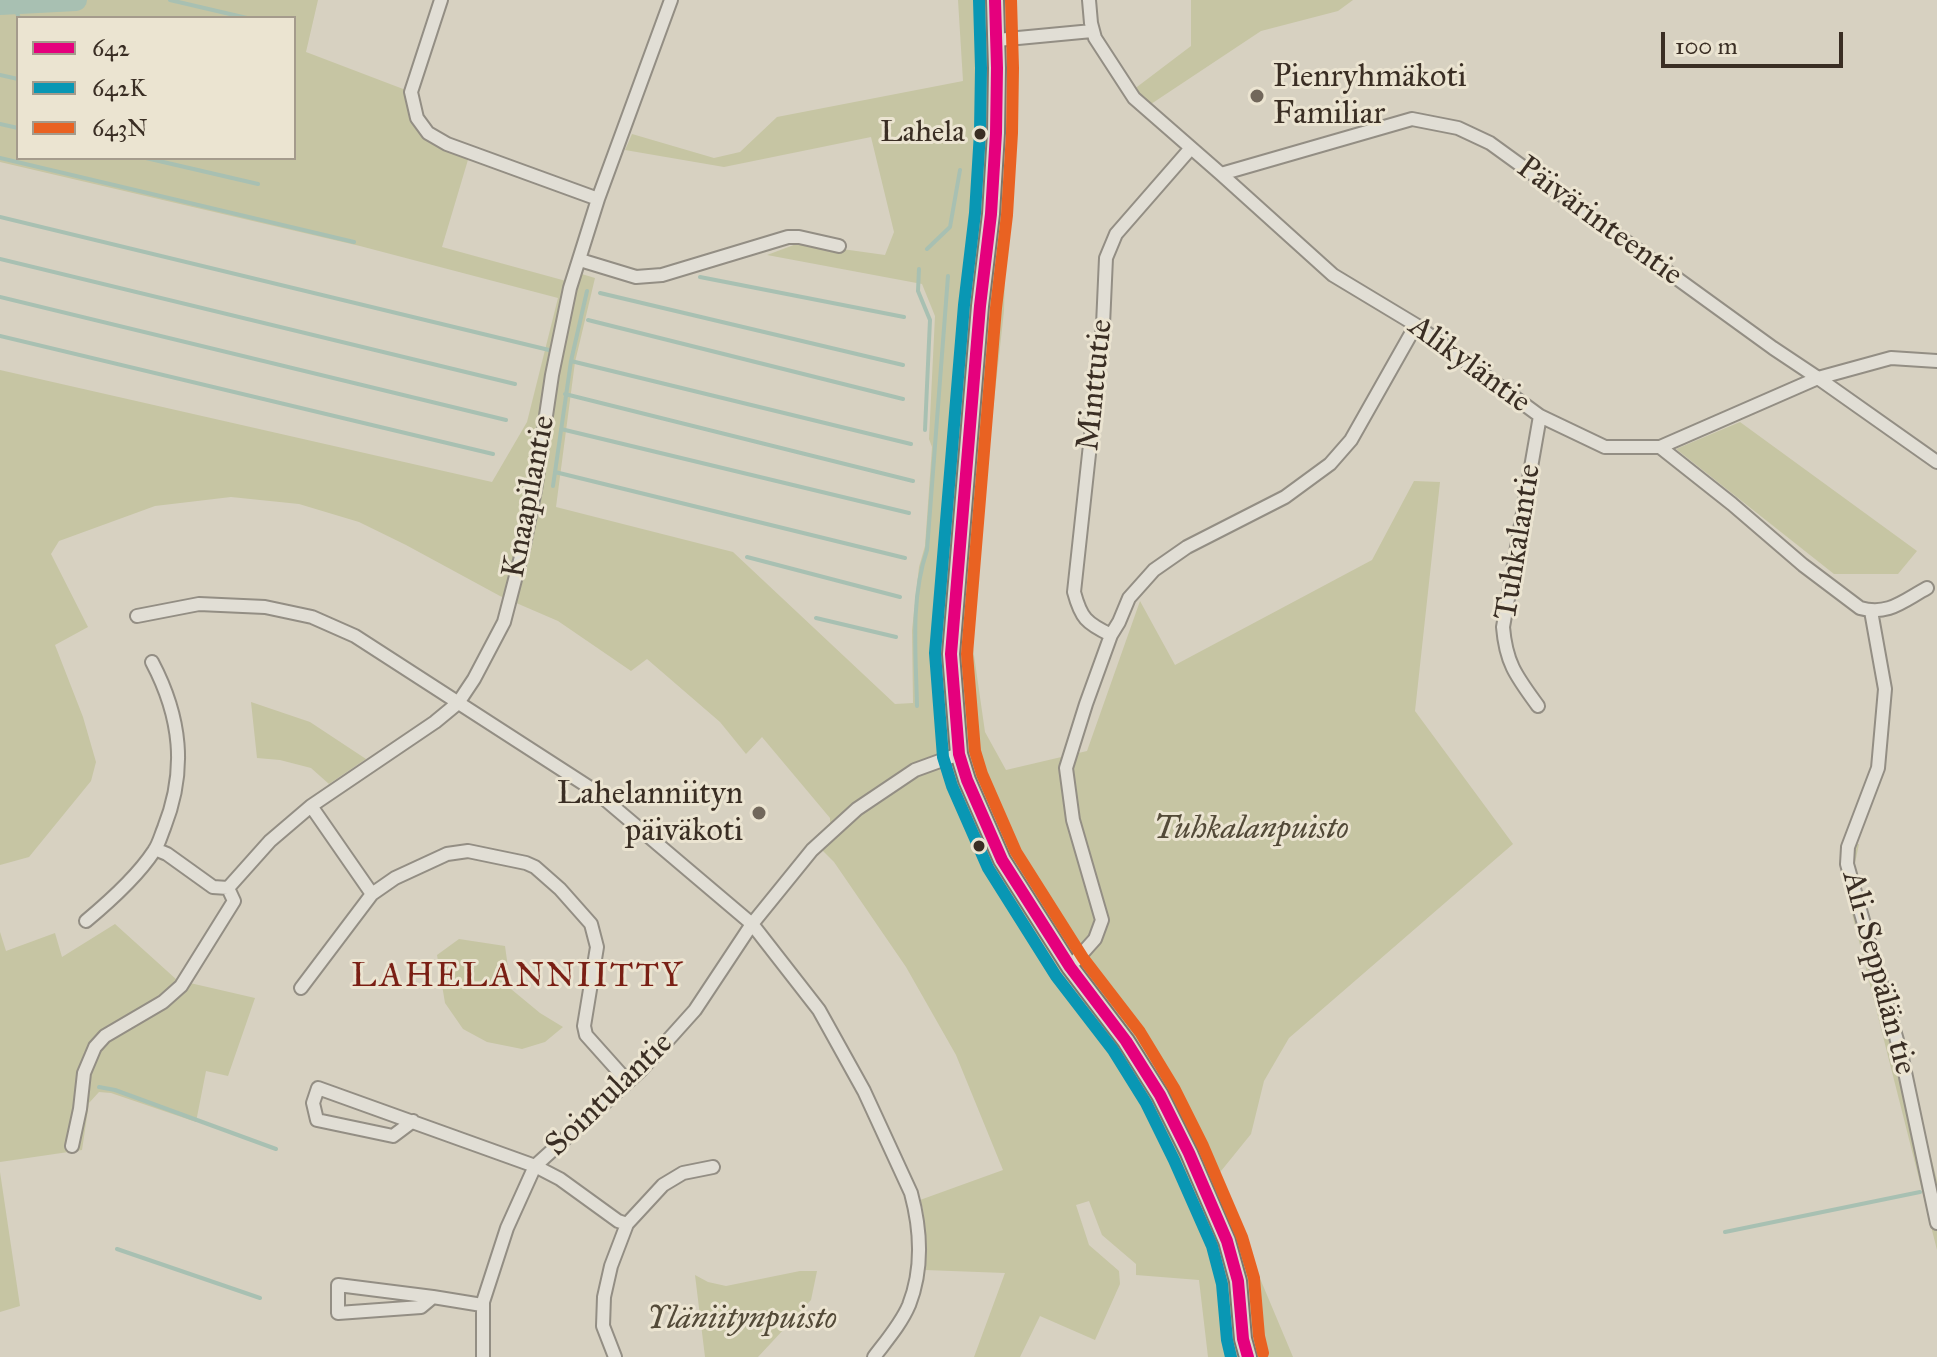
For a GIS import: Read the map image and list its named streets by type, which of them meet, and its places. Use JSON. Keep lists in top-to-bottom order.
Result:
{
  "streets": {
    "street": [
      "Päivärinteentie",
      "Alikyläntie",
      "Minttutie",
      "Knaapilantie",
      "Tuhkalantie",
      "Ali-Seppälän tie",
      "Sointulantie"
    ]
  },
  "crossings": [
    ["Päivärinteentie", "Alikyläntie"],
    ["Alikyläntie", "Minttutie"],
    ["Alikyläntie", "Tuhkalantie"]
  ],
  "districts": ["LAHELANNIITTY"],
  "parks": ["Tuhkalanpuisto", "Yläniitynpuisto"],
  "places": ["Pienryhmäkoti Familiar", "Lahela", "Lahelanniityn päiväkoti"],
  "lines": ["transit line 642", "transit line 642K", "transit line 643N"],
  "legend": ["642", "642K", "643N"],
  "scale_bar": "100 m"
}
